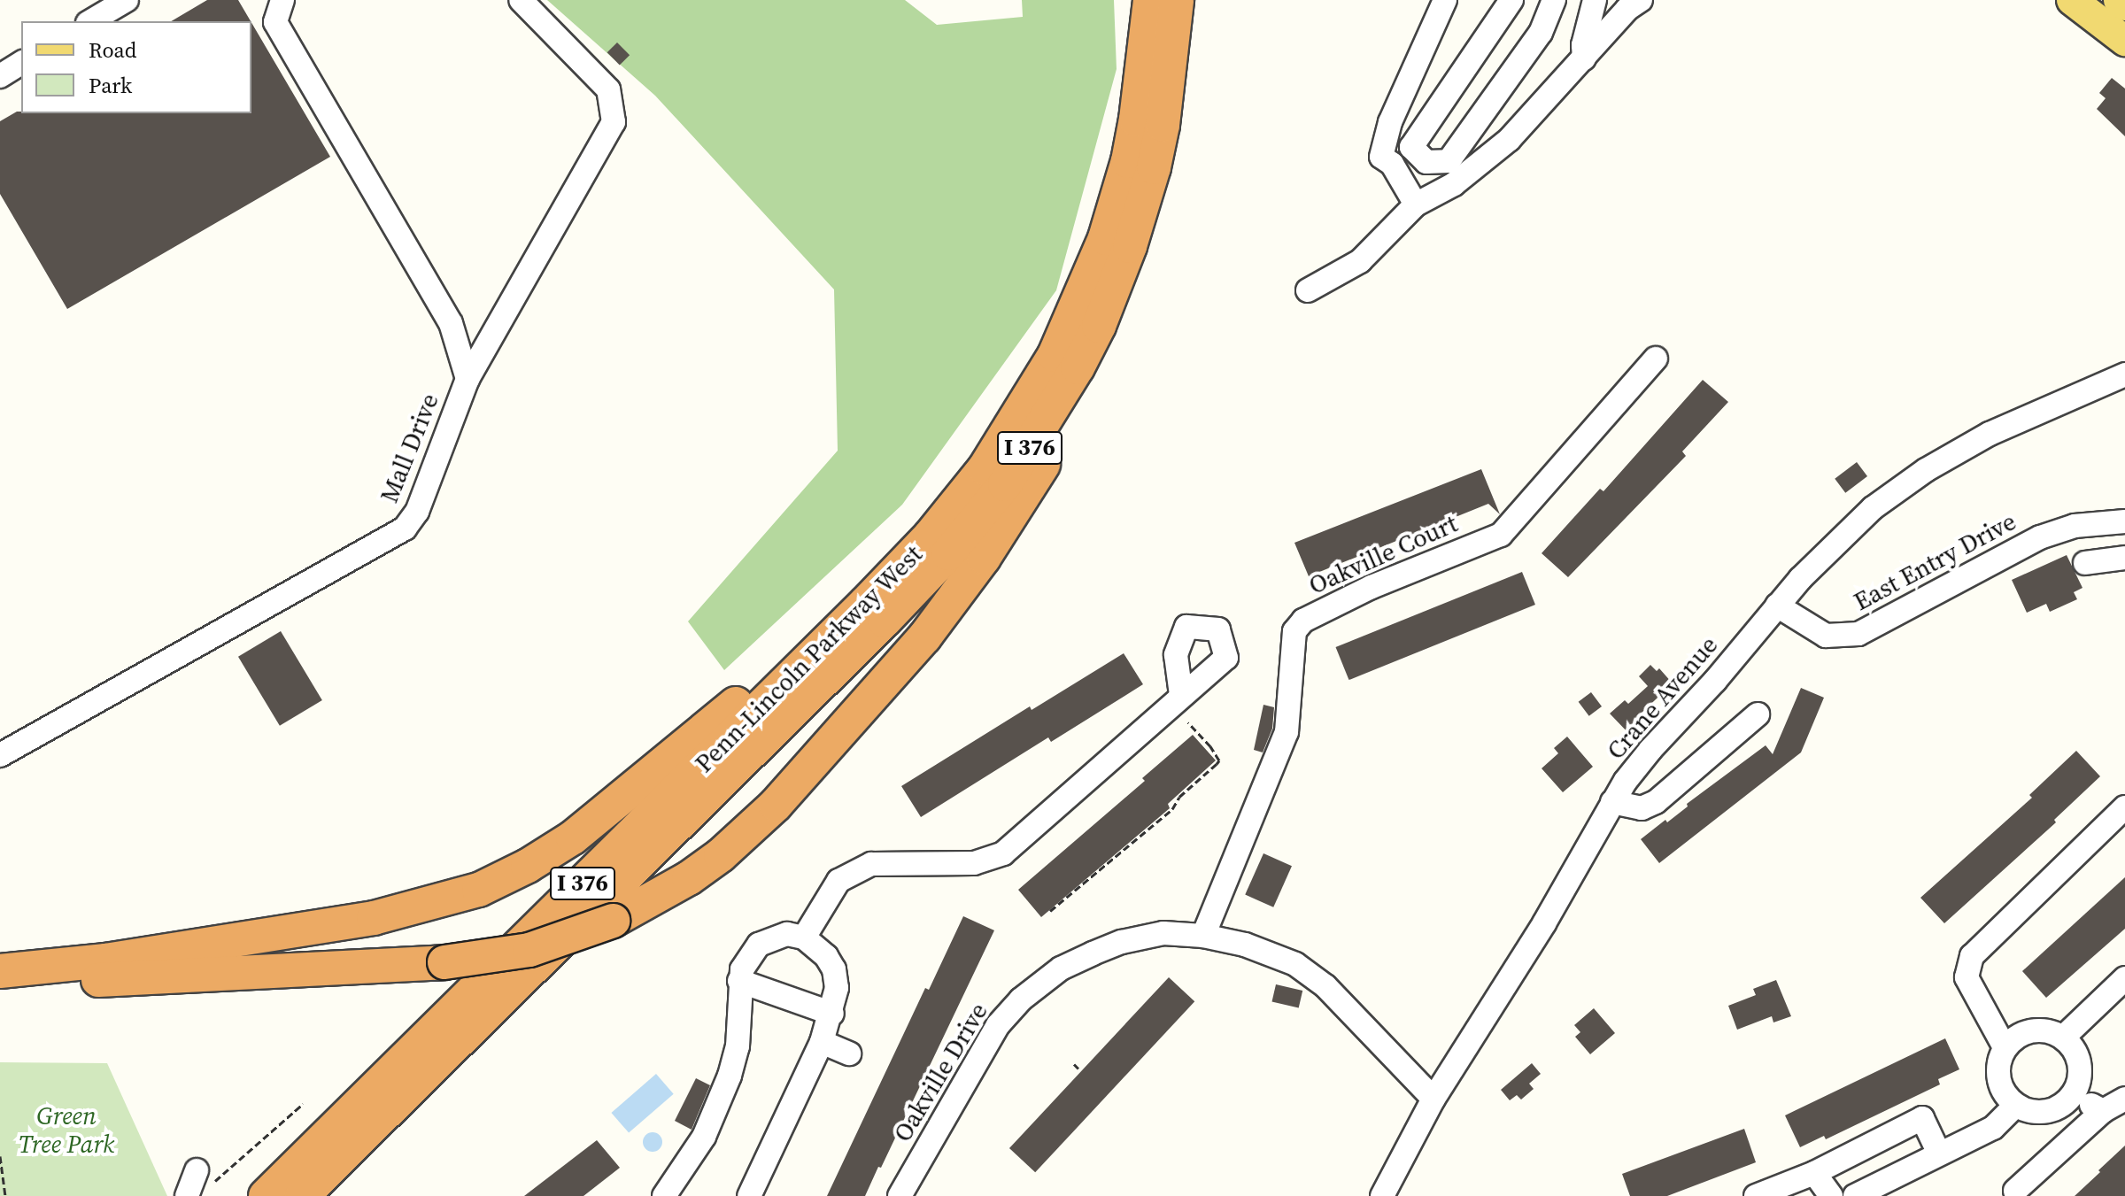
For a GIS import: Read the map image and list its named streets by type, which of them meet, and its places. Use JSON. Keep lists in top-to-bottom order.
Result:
{
  "streets": {
    "highway": ["I 376", "Penn-Lincoln Parkway West"],
    "street": [
      "Mall Drive",
      "Oakville Court",
      "East Entry Drive",
      "Crane Avenue",
      "Oakville Drive"
    ]
  },
  "crossings": [
    ["Oakville Court", "Oakville Drive"],
    ["East Entry Drive", "Crane Avenue"],
    ["Crane Avenue", "Oakville Drive"]
  ],
  "parks": ["Green Tree Park"],
  "legend": ["Road", "Park"]
}
